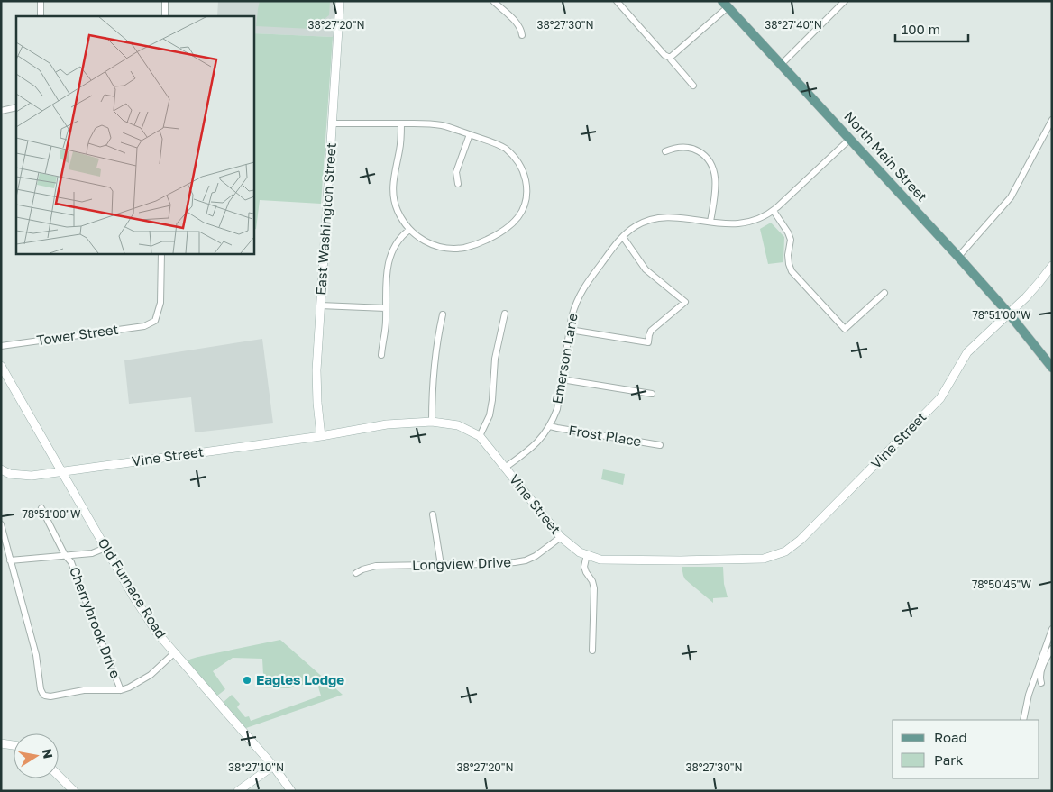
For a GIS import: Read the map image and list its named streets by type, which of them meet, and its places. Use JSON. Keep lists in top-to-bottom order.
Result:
{
  "streets": {
    "main road": [
      "North Main Street",
      "East Washington Street",
      "Vine Street",
      "Old Furnace Road"
    ],
    "street": [
      "Tower Street",
      "Emerson Lane",
      "Frost Place",
      "Longview Drive",
      "Cherrybrook Drive"
    ]
  },
  "crossings": [
    ["North Main Street", "Emerson Lane"],
    ["North Main Street", "Vine Street"],
    ["East Washington Street", "Vine Street"],
    ["Emerson Lane", "Frost Place"],
    ["Emerson Lane", "Vine Street"],
    ["Vine Street", "Longview Drive"],
    ["Vine Street", "Old Furnace Road"]
  ],
  "places": ["Eagles Lodge"],
  "legend": ["Road", "Park"],
  "scale_bar": "100 m",
  "north": "right",
  "coordinates": [
    "38°27'20\"N",
    "38°27'30\"N",
    "38°27'40\"N",
    "78°51'00\"W",
    "78°50'45\"W",
    "38°27'10\"N"
  ]
}
